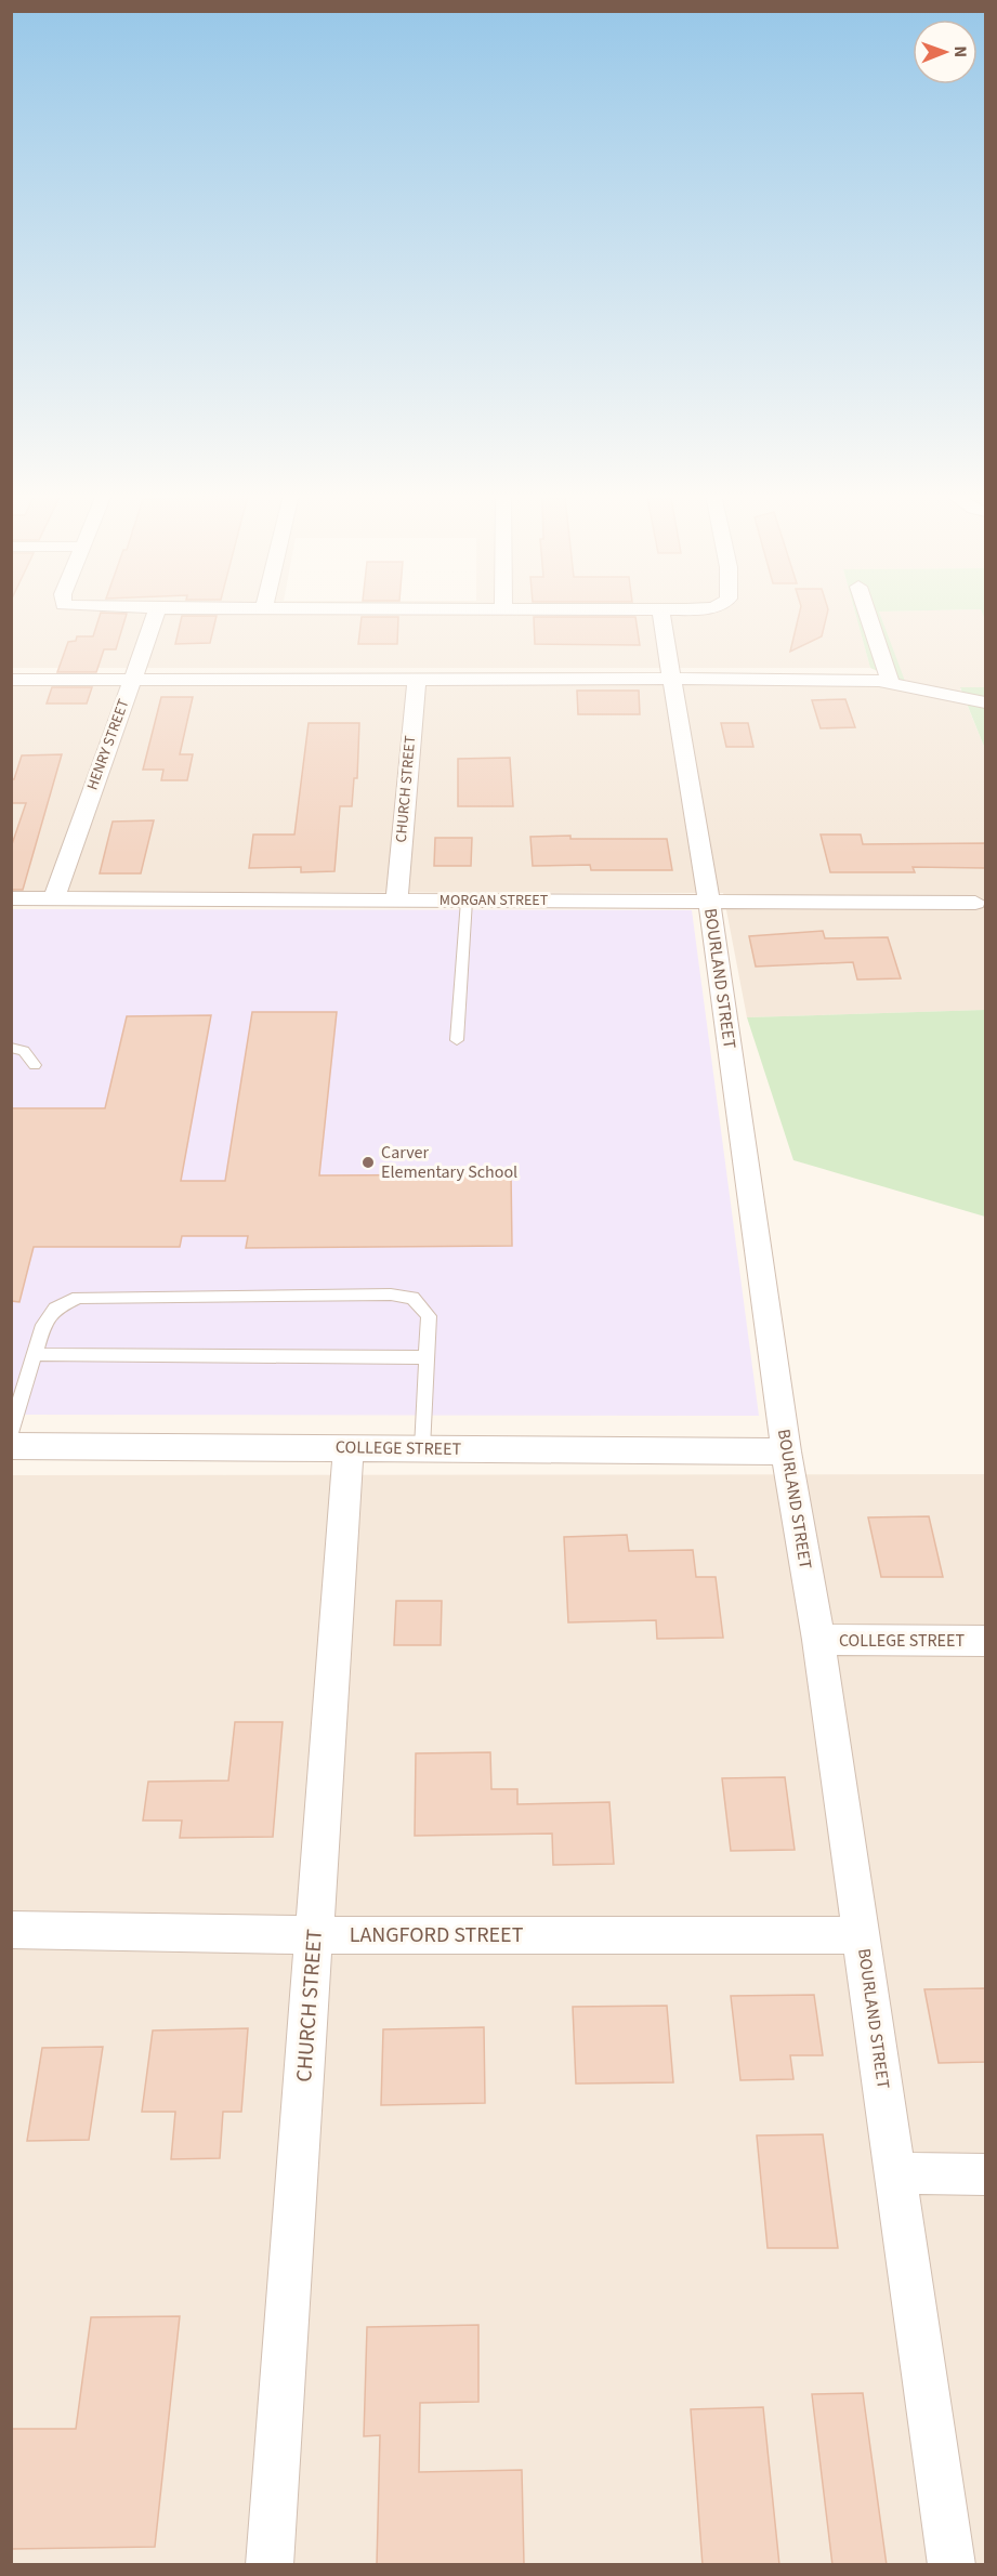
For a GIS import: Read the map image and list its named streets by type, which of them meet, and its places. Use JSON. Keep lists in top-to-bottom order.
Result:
{
  "streets": {
    "street": [
      "HENRY STREET",
      "CHURCH STREET",
      "MORGAN STREET",
      "BOURLAND STREET",
      "COLLEGE STREET",
      "LANGFORD STREET"
    ]
  },
  "crossings": [
    ["HENRY STREET", "MORGAN STREET"],
    ["CHURCH STREET", "MORGAN STREET"],
    ["CHURCH STREET", "COLLEGE STREET"],
    ["CHURCH STREET", "LANGFORD STREET"],
    ["MORGAN STREET", "BOURLAND STREET"],
    ["BOURLAND STREET", "COLLEGE STREET"],
    ["BOURLAND STREET", "LANGFORD STREET"]
  ],
  "places": ["Carver Elementary School"],
  "north": "right"
}
